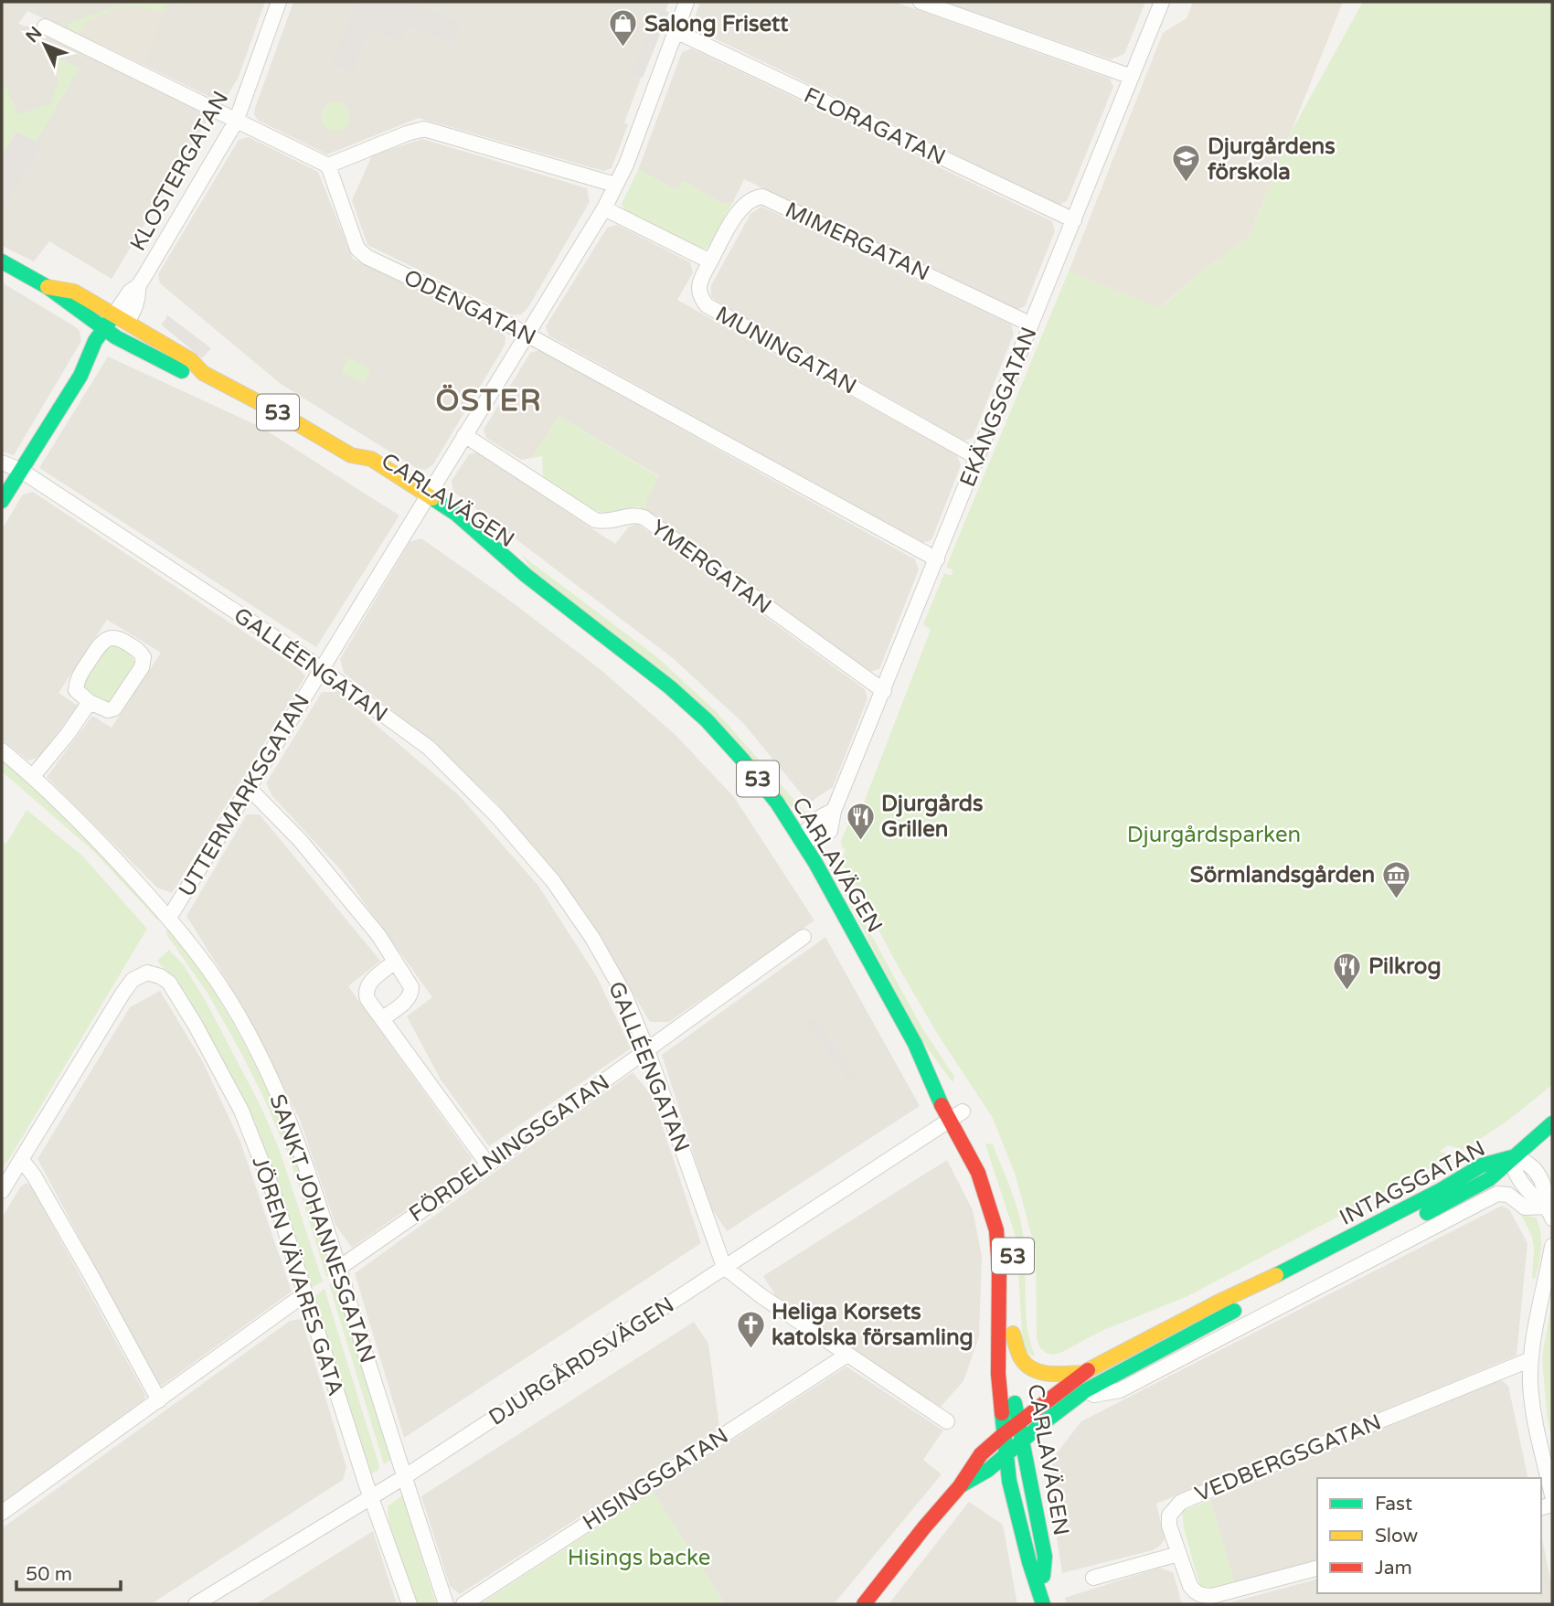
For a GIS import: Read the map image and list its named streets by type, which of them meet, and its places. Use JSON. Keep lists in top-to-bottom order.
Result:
{
  "streets": {
    "main road": [
      "KLOSTERGATAN",
      "53",
      "CARLAVÄGEN",
      "INTAGSGATAN"
    ],
    "street": [
      "FLORAGATAN",
      "MIMERGATAN",
      "ODENGATAN",
      "MUNINGATAN",
      "EKÄNGSGATAN",
      "YMERGATAN",
      "GALLÉENGATAN",
      "UTTERMARKSGATAN",
      "FÖRDELNINGSGATAN",
      "SANKT JOHANNESGATAN",
      "JÖREN VÄVARES GATA",
      "DJURGÅRDSVÄGEN",
      "VEDBERGSGATAN",
      "HISINGSGATAN"
    ]
  },
  "crossings": [
    ["FLORAGATAN", "EKÄNGSGATAN"],
    ["FLORAGATAN", "UTTERMARKSGATAN"],
    ["KLOSTERGATAN", "CARLAVÄGEN"],
    ["KLOSTERGATAN", "GALLÉENGATAN"],
    ["MIMERGATAN", "MUNINGATAN"],
    ["MIMERGATAN", "EKÄNGSGATAN"],
    ["ODENGATAN", "EKÄNGSGATAN"],
    ["ODENGATAN", "UTTERMARKSGATAN"],
    ["MUNINGATAN", "EKÄNGSGATAN"],
    ["EKÄNGSGATAN", "CARLAVÄGEN"],
    ["EKÄNGSGATAN", "YMERGATAN"],
    ["CARLAVÄGEN", "UTTERMARKSGATAN"],
    ["CARLAVÄGEN", "INTAGSGATAN"],
    ["CARLAVÄGEN", "DJURGÅRDSVÄGEN"],
    ["YMERGATAN", "UTTERMARKSGATAN"],
    ["GALLÉENGATAN", "UTTERMARKSGATAN"],
    ["GALLÉENGATAN", "FÖRDELNINGSGATAN"],
    ["GALLÉENGATAN", "DJURGÅRDSVÄGEN"],
    ["UTTERMARKSGATAN", "SANKT JOHANNESGATAN"],
    ["FÖRDELNINGSGATAN", "SANKT JOHANNESGATAN"],
    ["SANKT JOHANNESGATAN", "DJURGÅRDSVÄGEN"],
    ["JÖREN VÄVARES GATA", "DJURGÅRDSVÄGEN"]
  ],
  "districts": ["ÖSTER"],
  "parks": ["Djurgårdsparken", "Hisings backe"],
  "places": {
    "shop": ["Salong Frisett"],
    "school or university": ["Djurgårdens förskola"],
    "restaurant": ["Djurgårds Grillen", "Pilkrog"],
    "museum": ["Sörmlandsgården"],
    "church": ["Heliga Korsets katolska församling"]
  },
  "legend": ["Fast", "Slow", "Jam"],
  "scale_bar": "50 m",
  "north": "top left"
}
